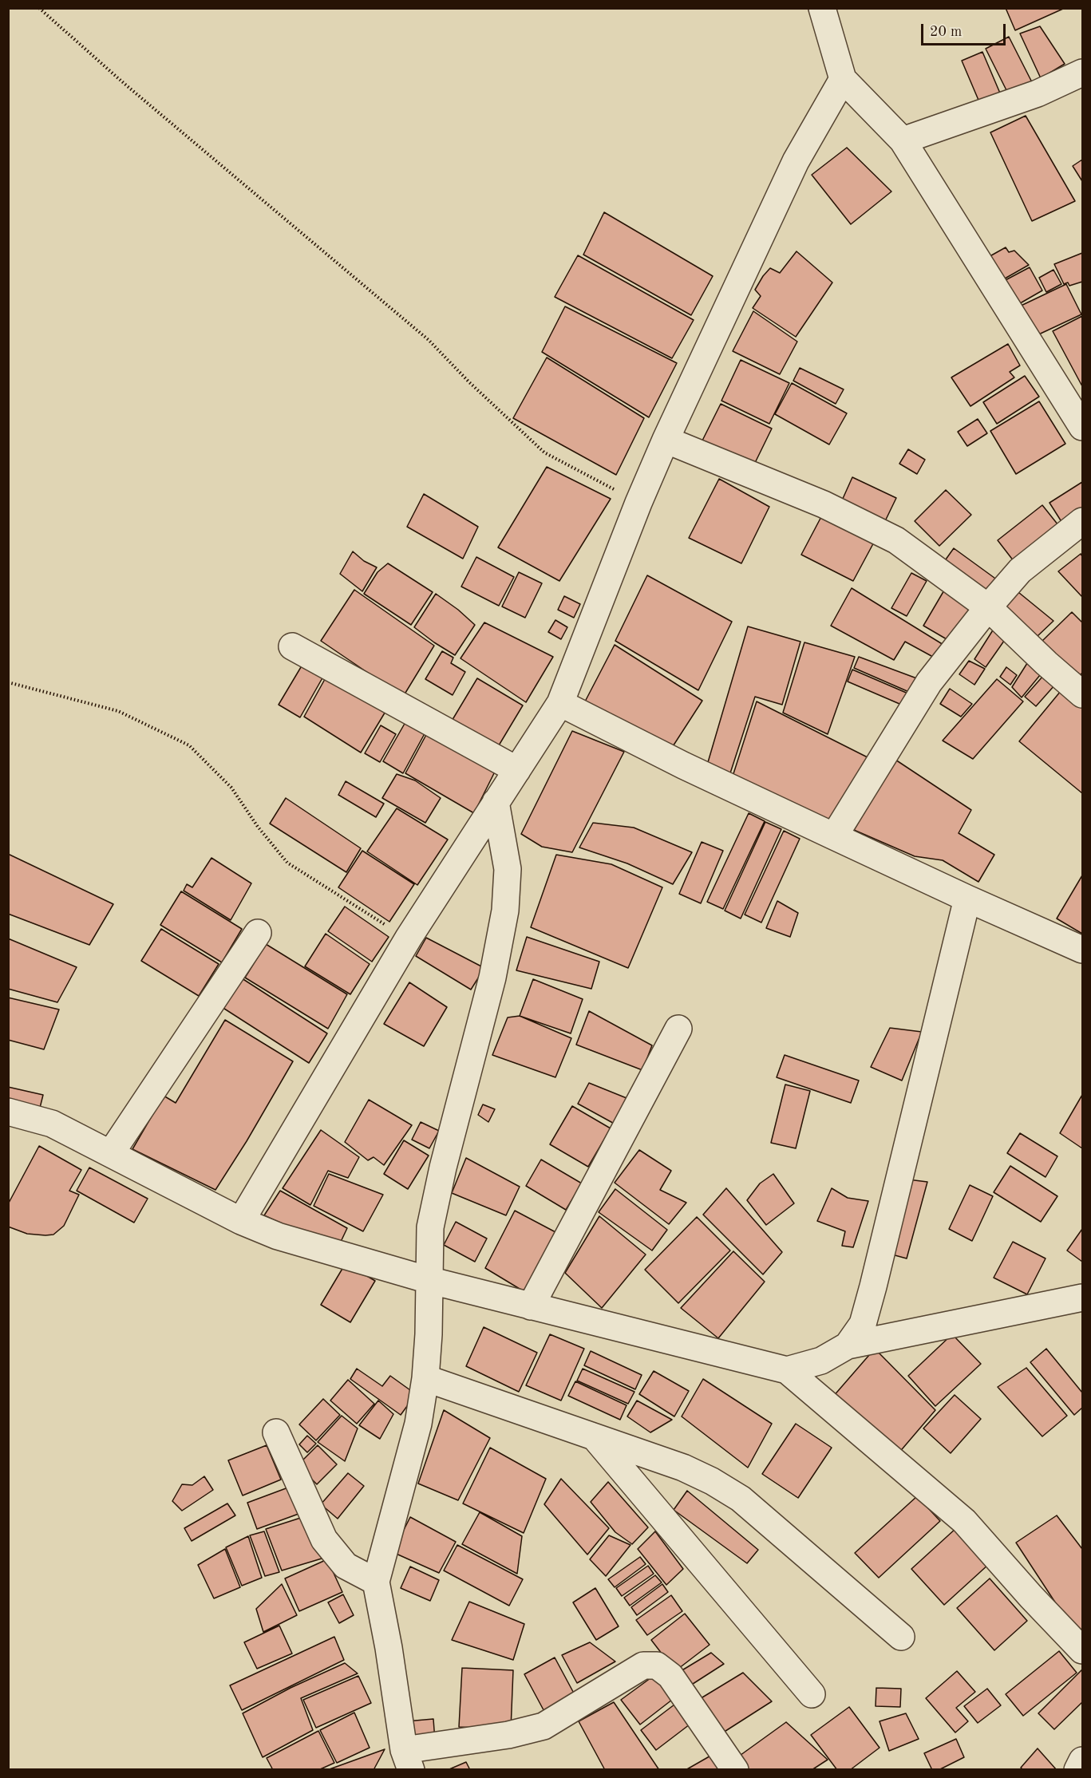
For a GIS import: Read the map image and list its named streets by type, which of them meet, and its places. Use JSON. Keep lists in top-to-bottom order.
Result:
{
  "scale_bar": "20 m"
}
